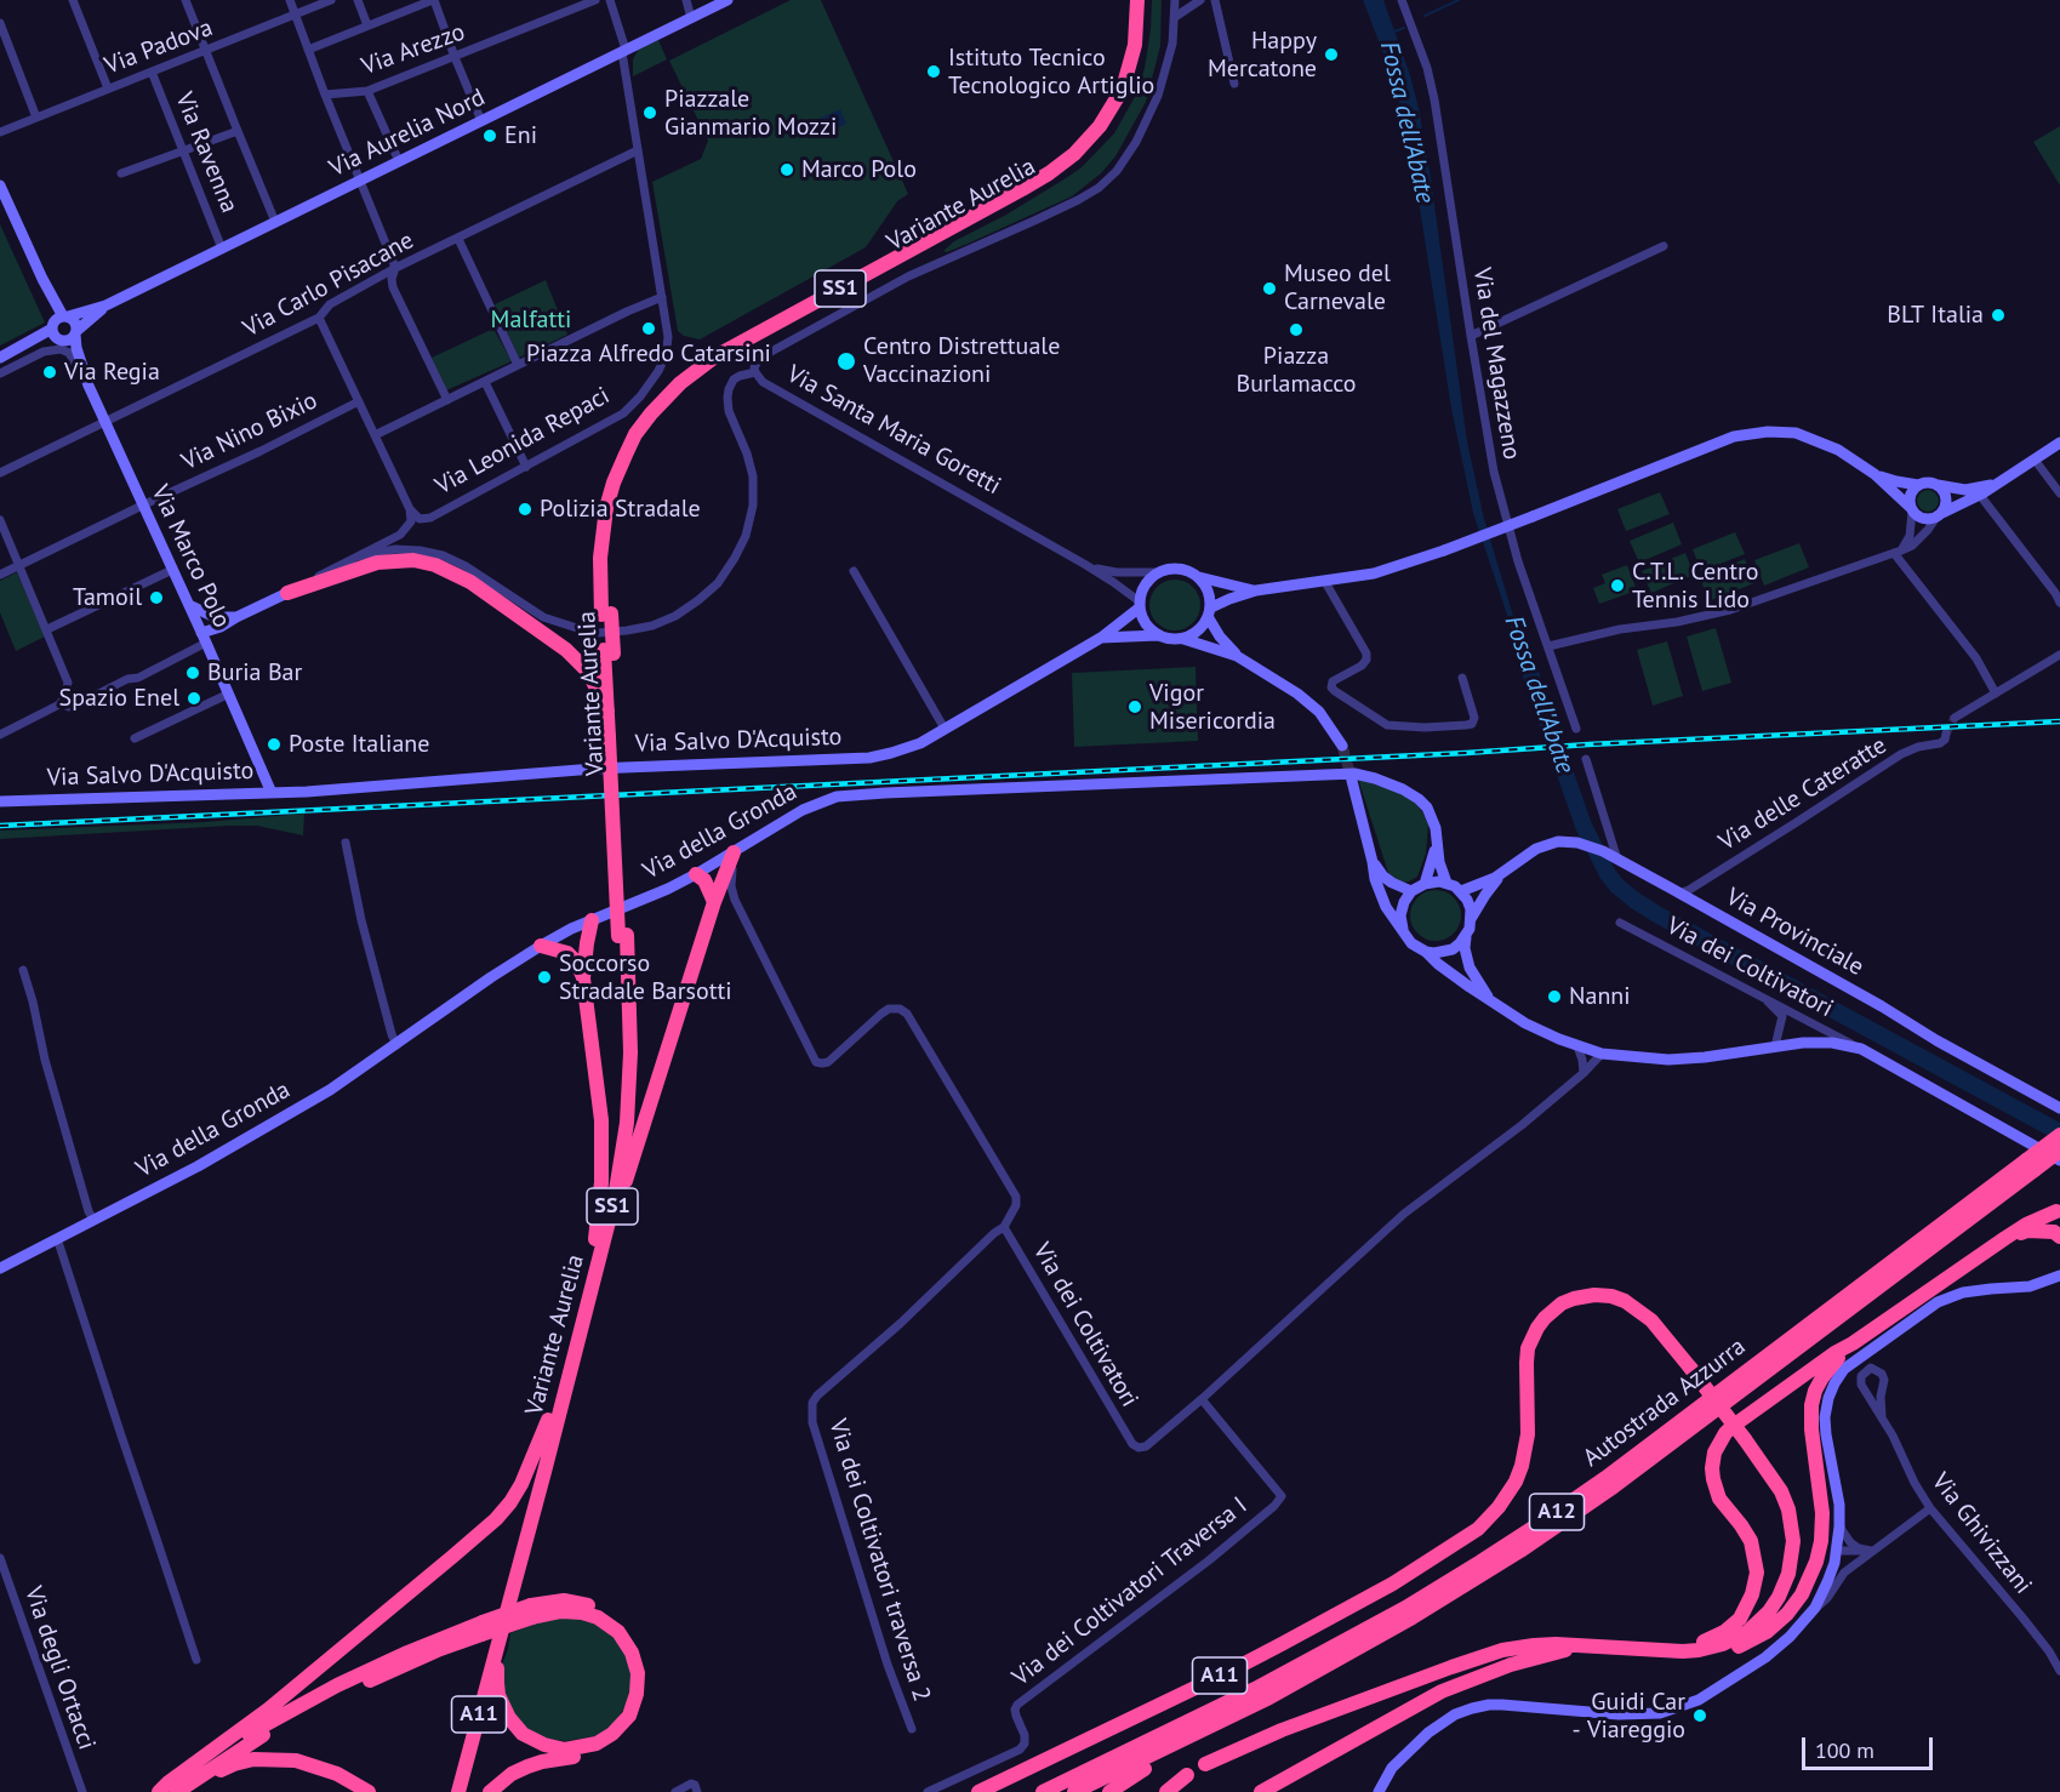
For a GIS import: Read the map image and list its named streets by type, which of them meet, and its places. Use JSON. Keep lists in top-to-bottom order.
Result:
{
  "streets": {
    "highway": [
      "Variante Aurelia",
      "SS1",
      "Autostrada Azzurra",
      "A12",
      "A11"
    ],
    "street": [
      "Via Padova",
      "Via Arezzo",
      "Via Aurelia Nord",
      "Via Ravenna",
      "Via Carlo Pisacane",
      "Via del Magazzeno",
      "Via Santa Maria Goretti",
      "Via Nino Bixio",
      "Via Leonida Repaci",
      "Via Marco Polo",
      "Via Salvo D'Acquisto",
      "Via delle Cateratte",
      "Via della Gronda",
      "Via Provinciale",
      "Via dei Coltivatori",
      "Via Ghivizzani",
      "Via dei Coltivatori traversa 2",
      "Via dei Coltivatori Traversa I",
      "Via degli Ortacci"
    ]
  },
  "crossings": [
    ["Via Padova", "Via Ravenna"],
    ["Via Aurelia Nord", "Via Ravenna"],
    ["Via Aurelia Nord", "Via Leonida Repaci"],
    ["Via Aurelia Nord", "Via Marco Polo"],
    ["Variante Aurelia", "SS1"],
    ["Variante Aurelia", "A11"],
    ["Via Carlo Pisacane", "Via Leonida Repaci"],
    ["Via Carlo Pisacane", "Via Marco Polo"],
    ["SS1", "A11"],
    ["Via Santa Maria Goretti", "Via Salvo D'Acquisto"],
    ["Via Nino Bixio", "Via Marco Polo"],
    ["Via Marco Polo", "Via Salvo D'Acquisto"],
    ["Via delle Cateratte", "Via Provinciale"],
    ["Via della Gronda", "Via Provinciale"],
    ["Via della Gronda", "Via dei Coltivatori"],
    ["Via dei Coltivatori", "Via dei Coltivatori traversa 2"],
    ["Via dei Coltivatori", "Via dei Coltivatori Traversa I"]
  ],
  "water": ["Fossa dell'Abate"],
  "parks": ["Malfatti"],
  "places": [
    "Happy Mercatone",
    "Istituto Tecnico Tecnologico Artiglio",
    "Piazzale Gianmario Mozzi",
    "Eni",
    "Marco Polo",
    "Museo del Carnevale",
    "BLT Italia",
    "Piazza Alfredo Catarsini",
    "Piazza Burlamacco",
    "Centro Distrettuale Vaccinazioni",
    "Via Regia",
    "Polizia Stradale",
    "C.T.L. Centro Tennis Lido",
    "Tamoil",
    "Buria Bar",
    "Spazio Enel",
    "Vigor Misericordia",
    "Poste Italiane",
    "Soccorso Stradale Barsotti",
    "Nanni",
    "Guidi Car - Viareggio"
  ],
  "scale_bar": "100 m"
}
